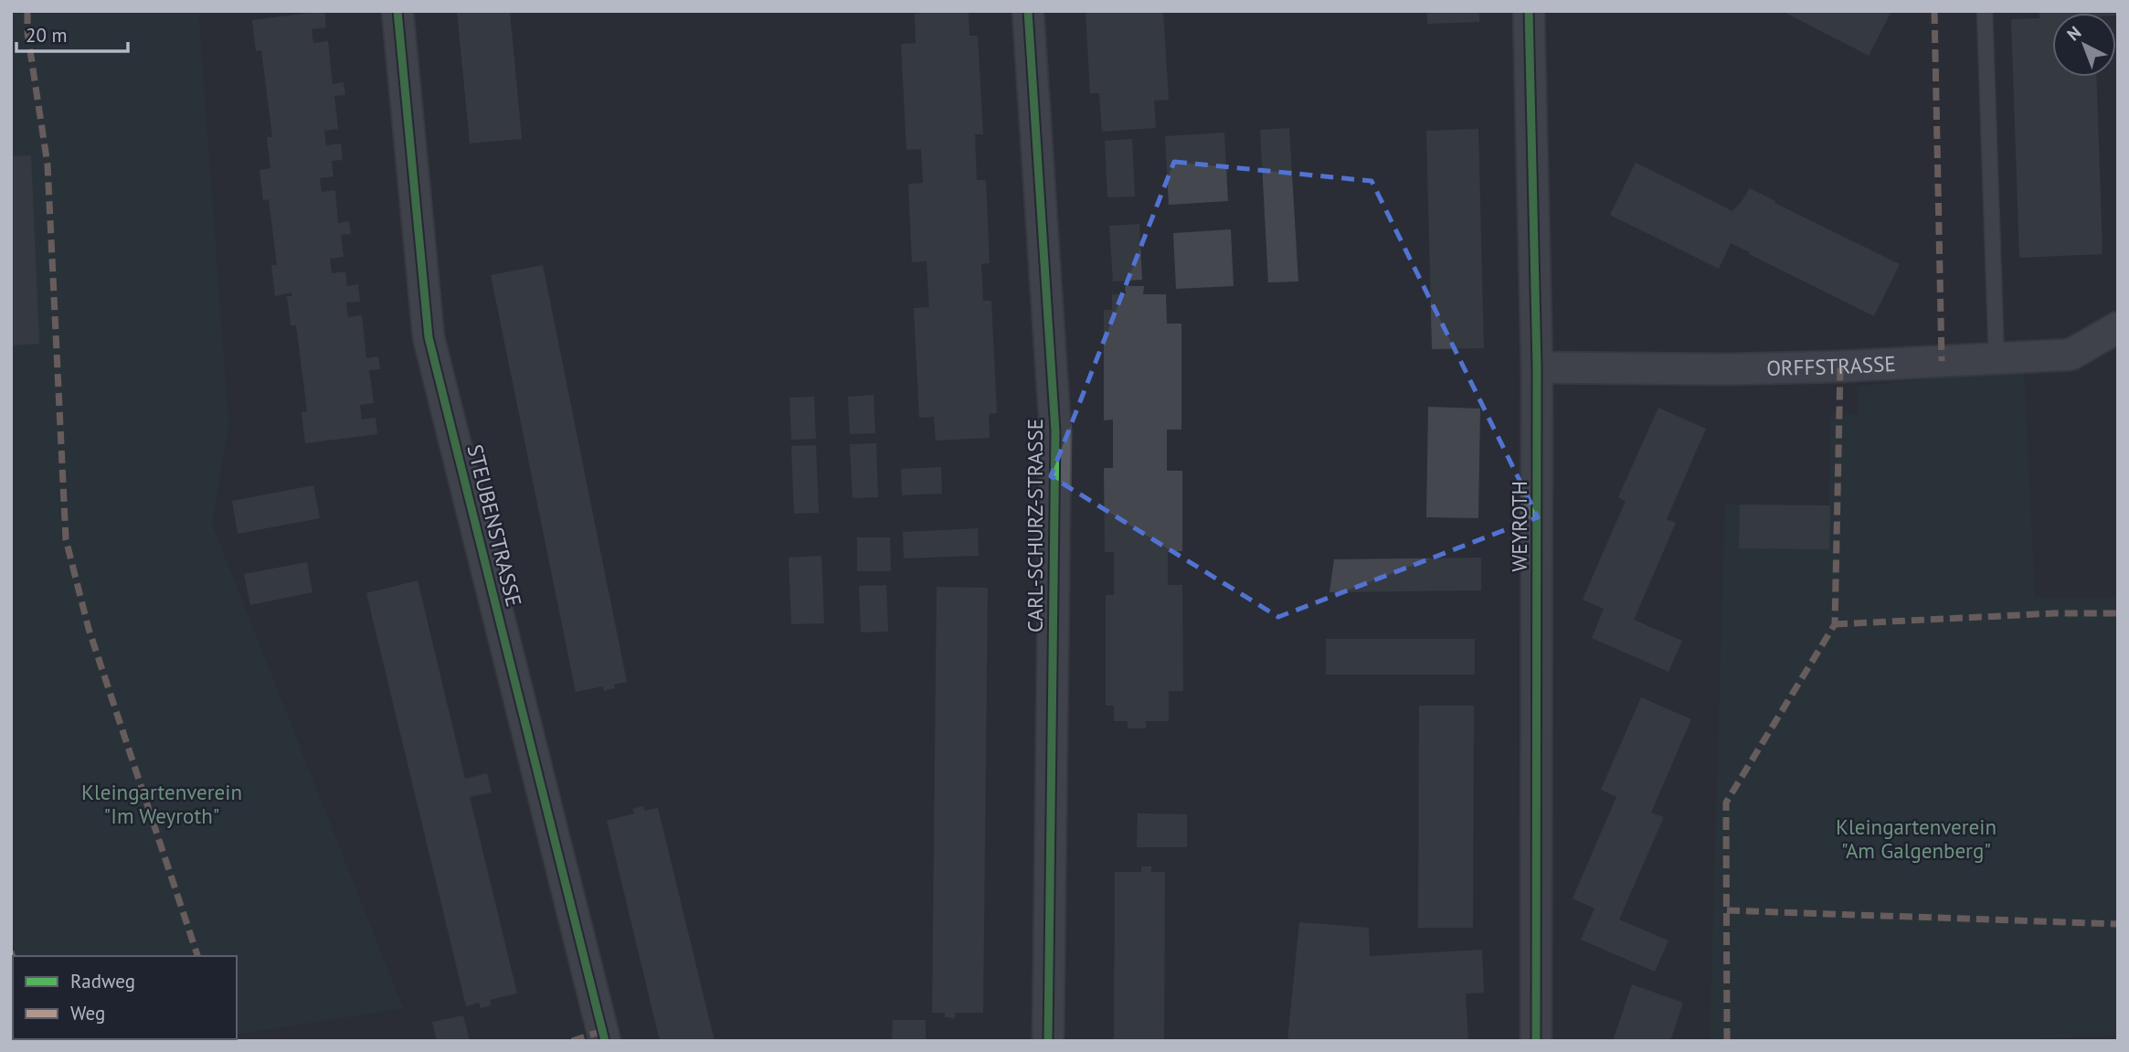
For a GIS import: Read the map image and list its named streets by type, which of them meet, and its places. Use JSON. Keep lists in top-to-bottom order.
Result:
{
  "streets": {
    "street": [
      "ORFFSTRASSE",
      "STEUBENSTRASSE",
      "CARL-SCHURZ-STRASSE",
      "WEYROTH"
    ]
  },
  "crossings": [
    ["ORFFSTRASSE", "WEYROTH"]
  ],
  "parks": ["Kleingartenverein \"Im Weyroth\"", "Kleingartenverein \"Am Galgenberg\""],
  "legend": ["Radweg", "Weg"],
  "scale_bar": "20 m",
  "north": "top left"
}
